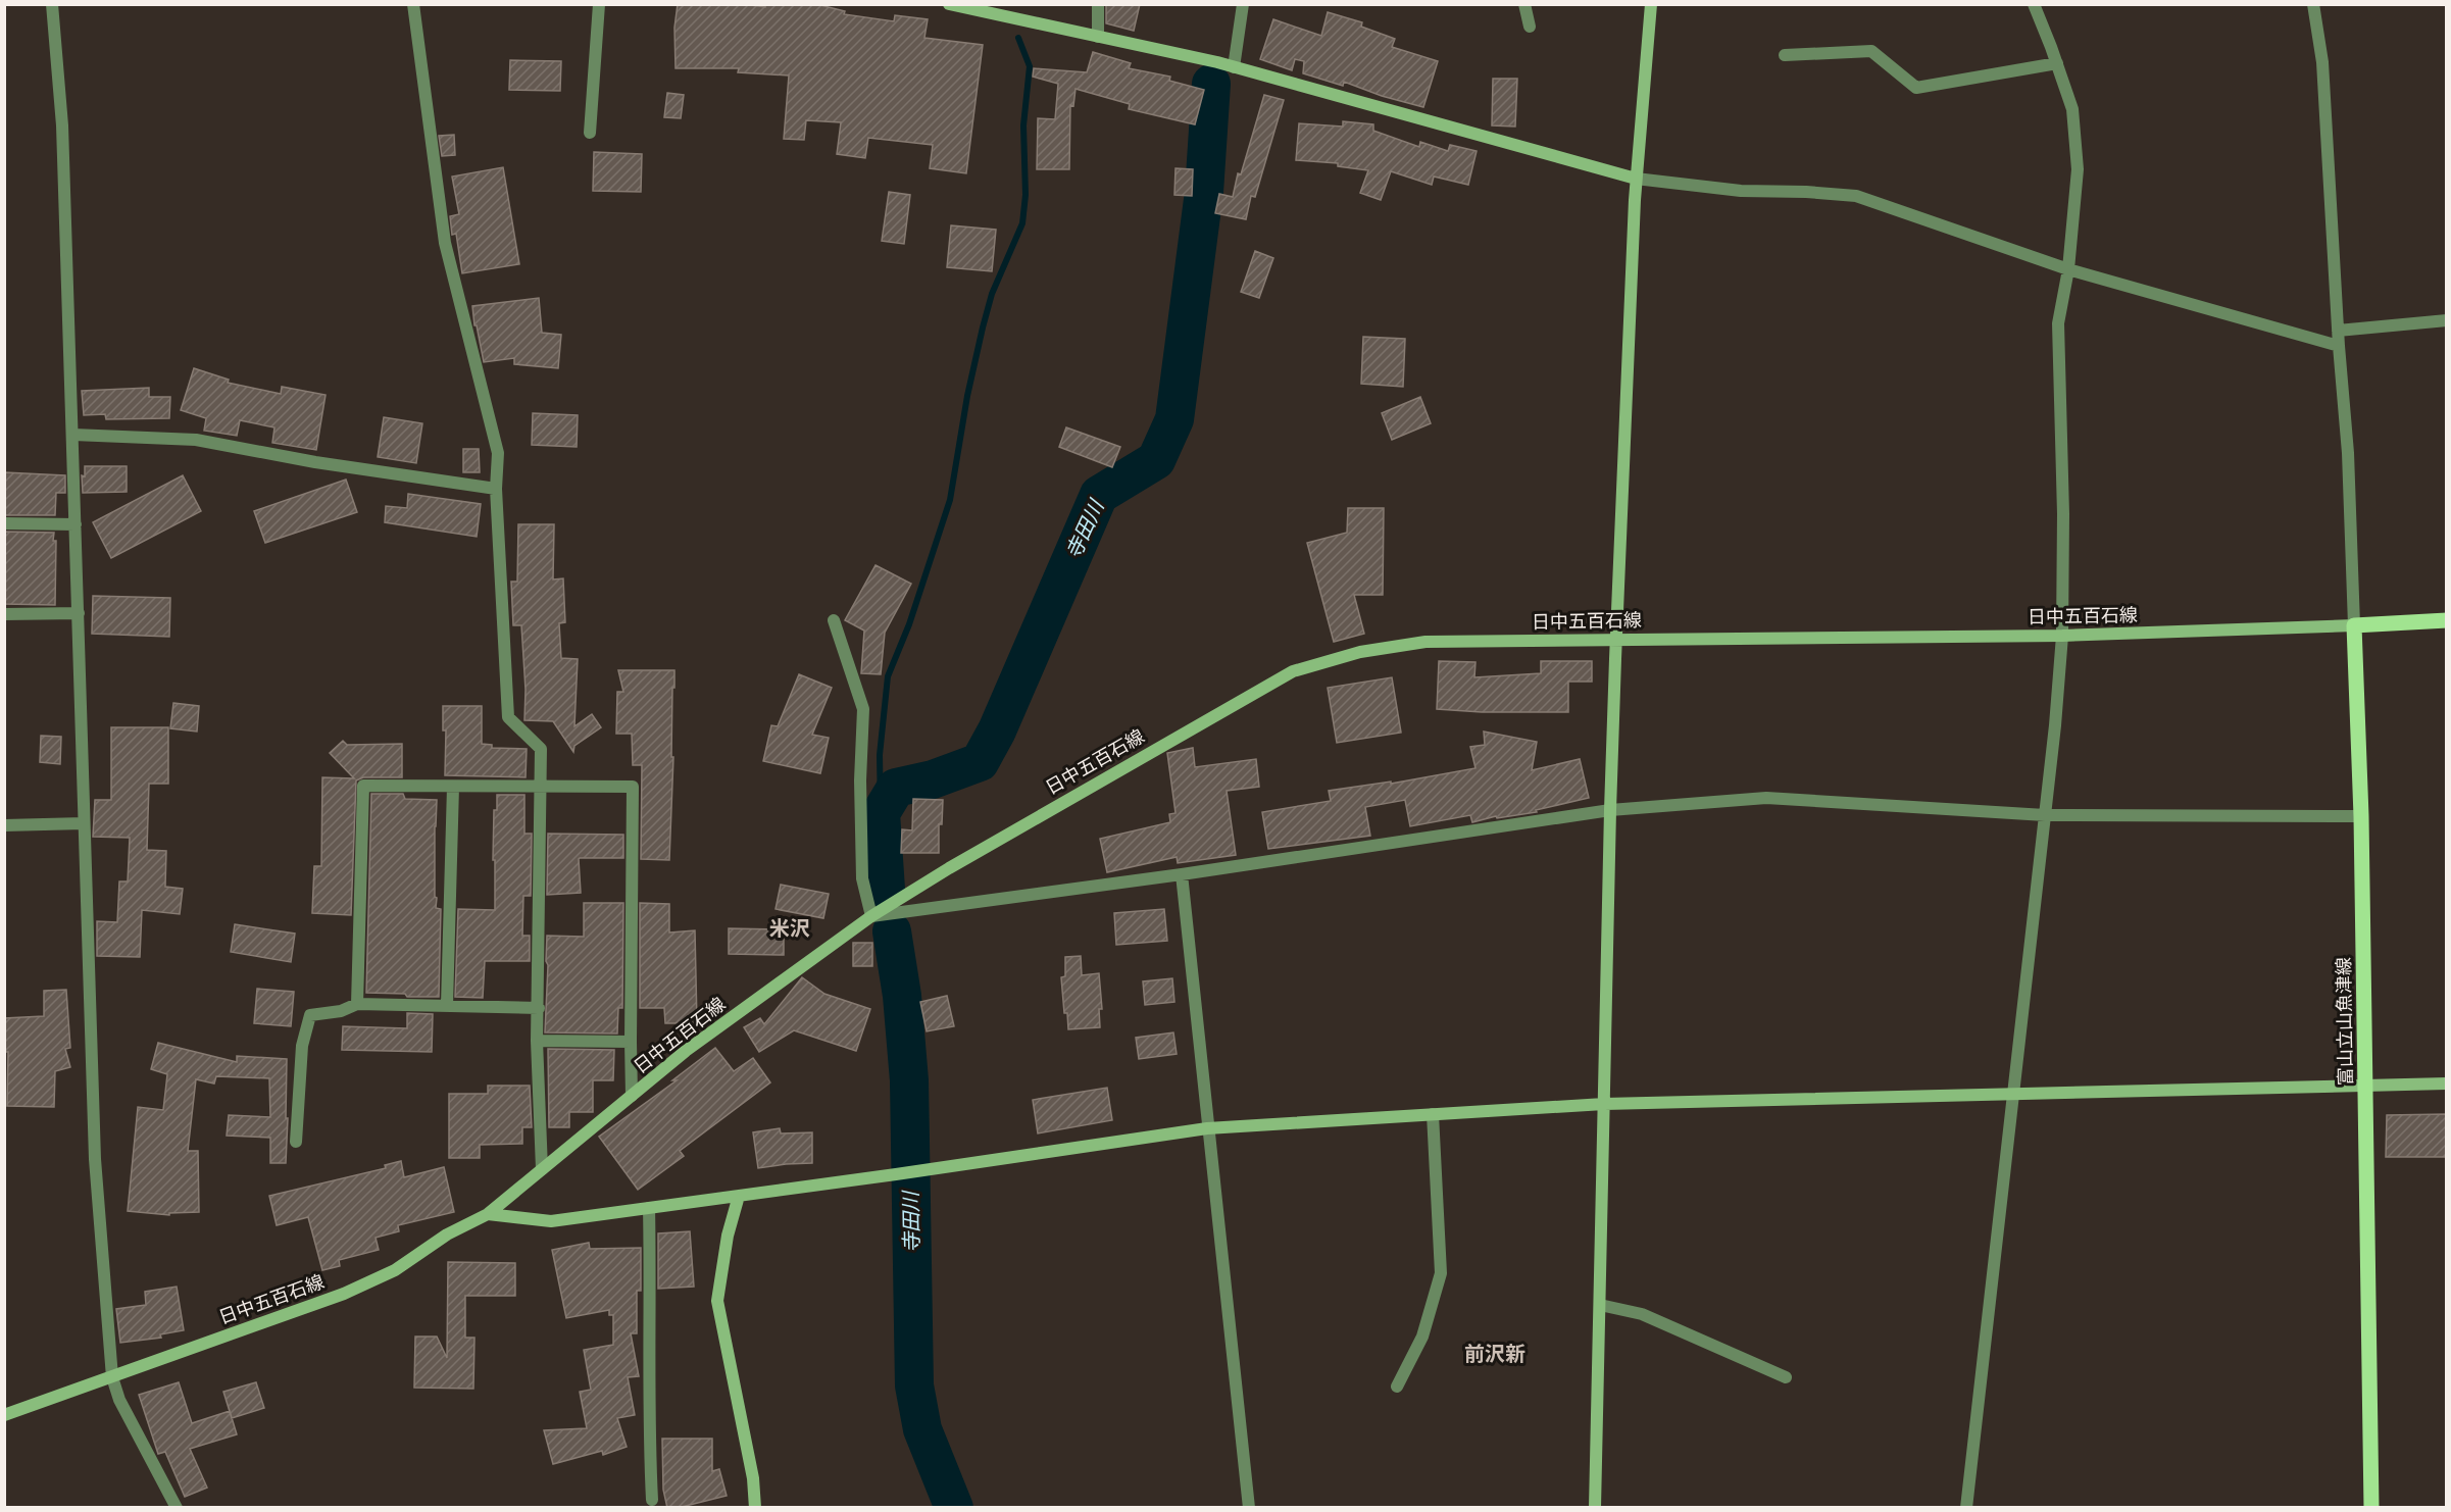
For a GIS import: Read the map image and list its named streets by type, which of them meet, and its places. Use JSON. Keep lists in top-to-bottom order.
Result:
{
  "streets": {
    "main road": ["富山立山魚津線"],
    "street": ["日中五百石線"]
  },
  "crossings": [
    ["日中五百石線", "富山立山魚津線"]
  ],
  "districts": ["米沢", "前沢新"],
  "water": ["寺田川"]
}
